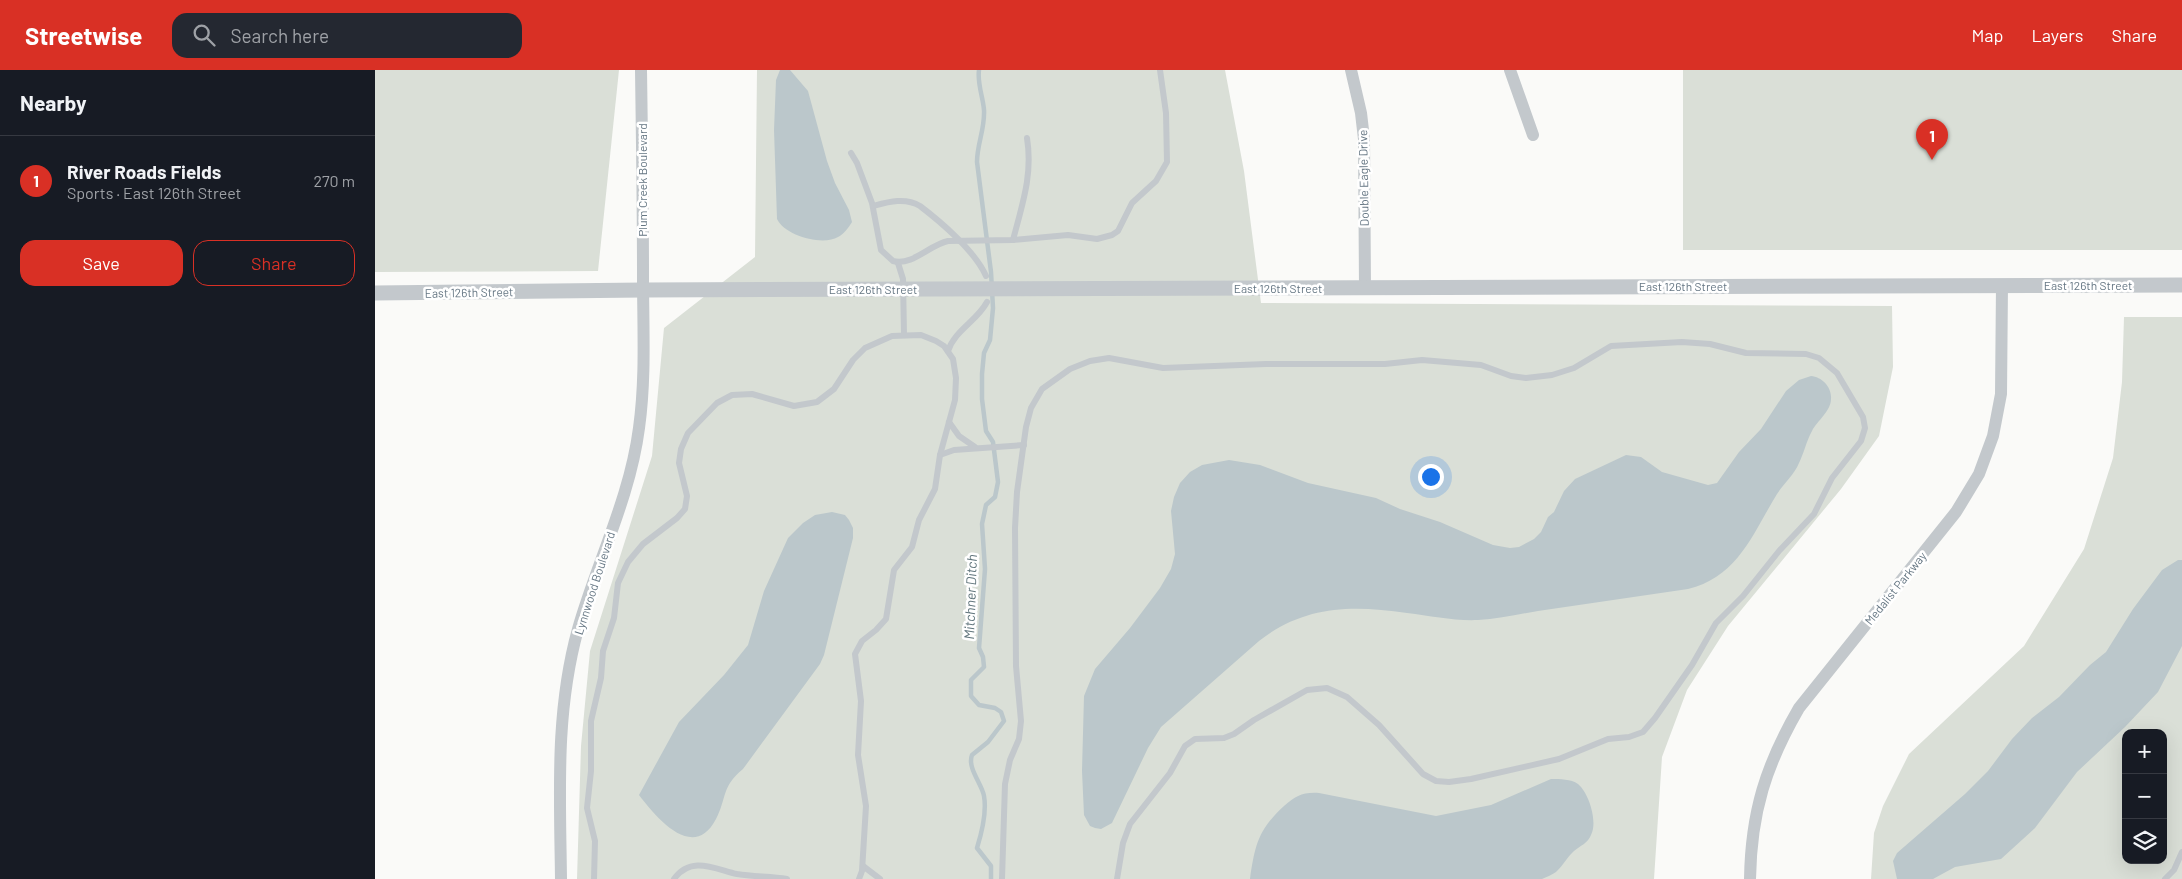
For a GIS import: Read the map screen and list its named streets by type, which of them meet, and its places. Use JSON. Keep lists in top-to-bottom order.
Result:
{
  "streets": {
    "street": [
      "Double Eagle Drive",
      "Plum Creek Boulevard",
      "East 126th Street",
      "Lynnwood Boulevard",
      "Medalist Parkway"
    ]
  },
  "crossings": [
    ["Double Eagle Drive", "East 126th Street"],
    ["Plum Creek Boulevard", "East 126th Street"],
    ["Plum Creek Boulevard", "Lynnwood Boulevard"],
    ["East 126th Street", "Lynnwood Boulevard"],
    ["East 126th Street", "Medalist Parkway"]
  ],
  "water": ["Mitchner Ditch"],
  "page": {
    "header": "Streetwise",
    "search": "Search here",
    "nav": ["Map", "Layers", "Share"],
    "heading": "Nearby",
    "pins": "1",
    "list": [
      {
        "mark": "1",
        "name": "River Roads Fields",
        "note": "Sports · East 126th Street",
        "value": "270 m"
      }
    ],
    "buttons": ["Save", "Share"],
    "map_buttons": ["+", "−"]
  }
}
